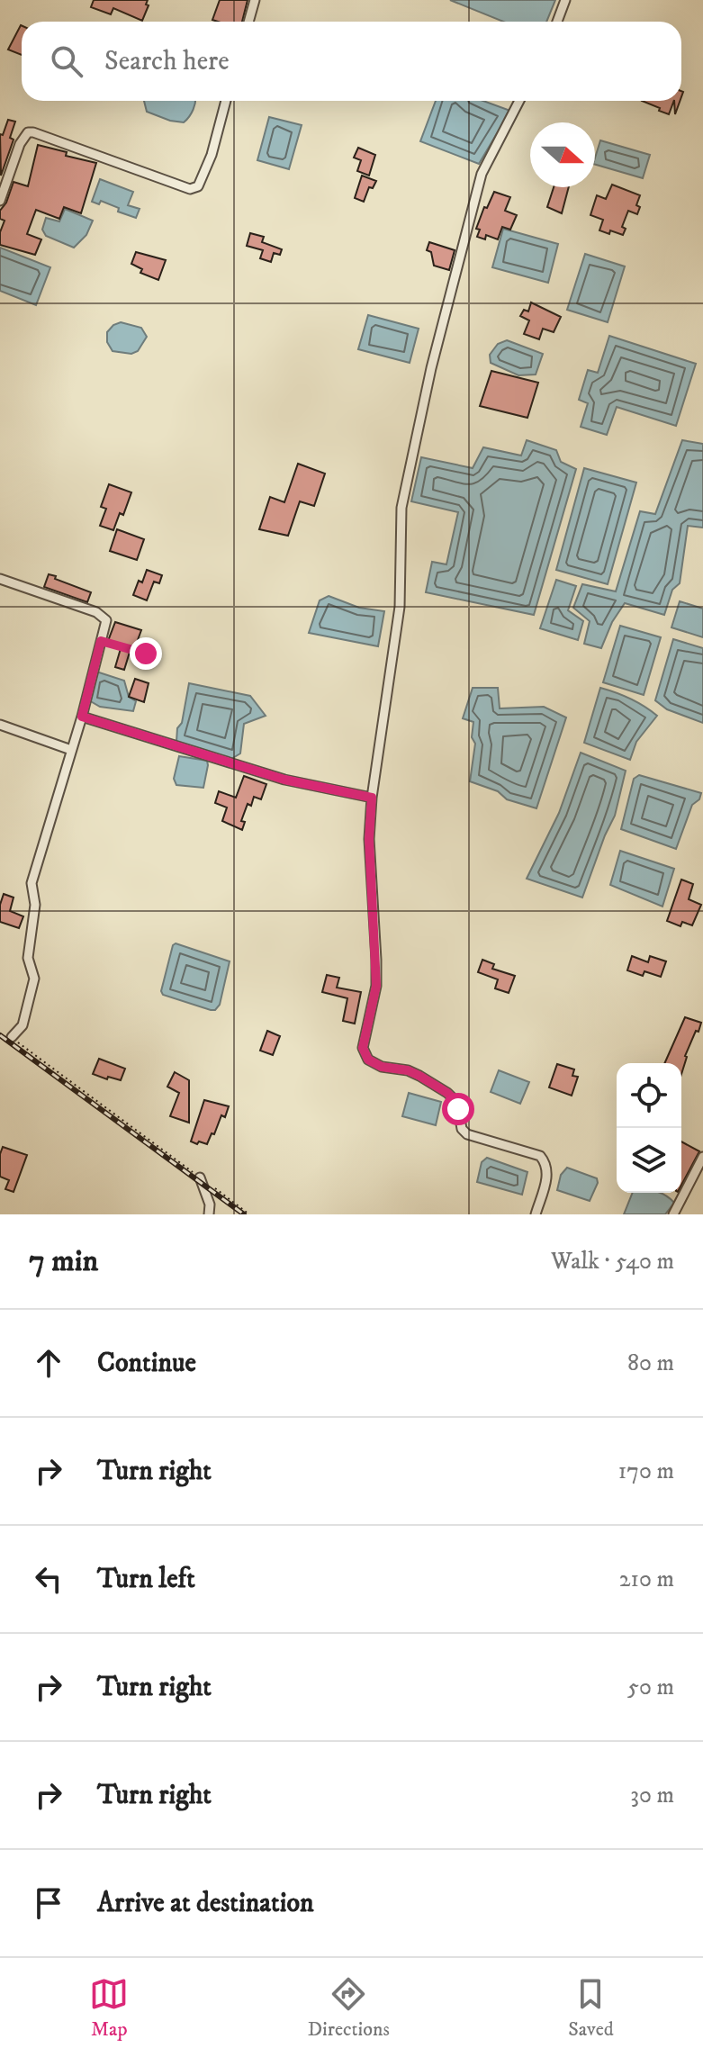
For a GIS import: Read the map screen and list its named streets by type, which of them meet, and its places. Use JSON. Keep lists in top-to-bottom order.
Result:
{
  "north": "right",
  "page": {
    "search": "Search here",
    "heading": ["7 min", "Walk · 540 m"],
    "list": [
      ["Continue", "80 m"],
      ["Turn right", "170 m"],
      ["Turn left", "210 m"],
      ["Turn right", "50 m"],
      ["Turn right", "30 m"],
      "Arrive at destination"
    ],
    "nav": ["Map", "Directions", "Saved"]
  }
}
